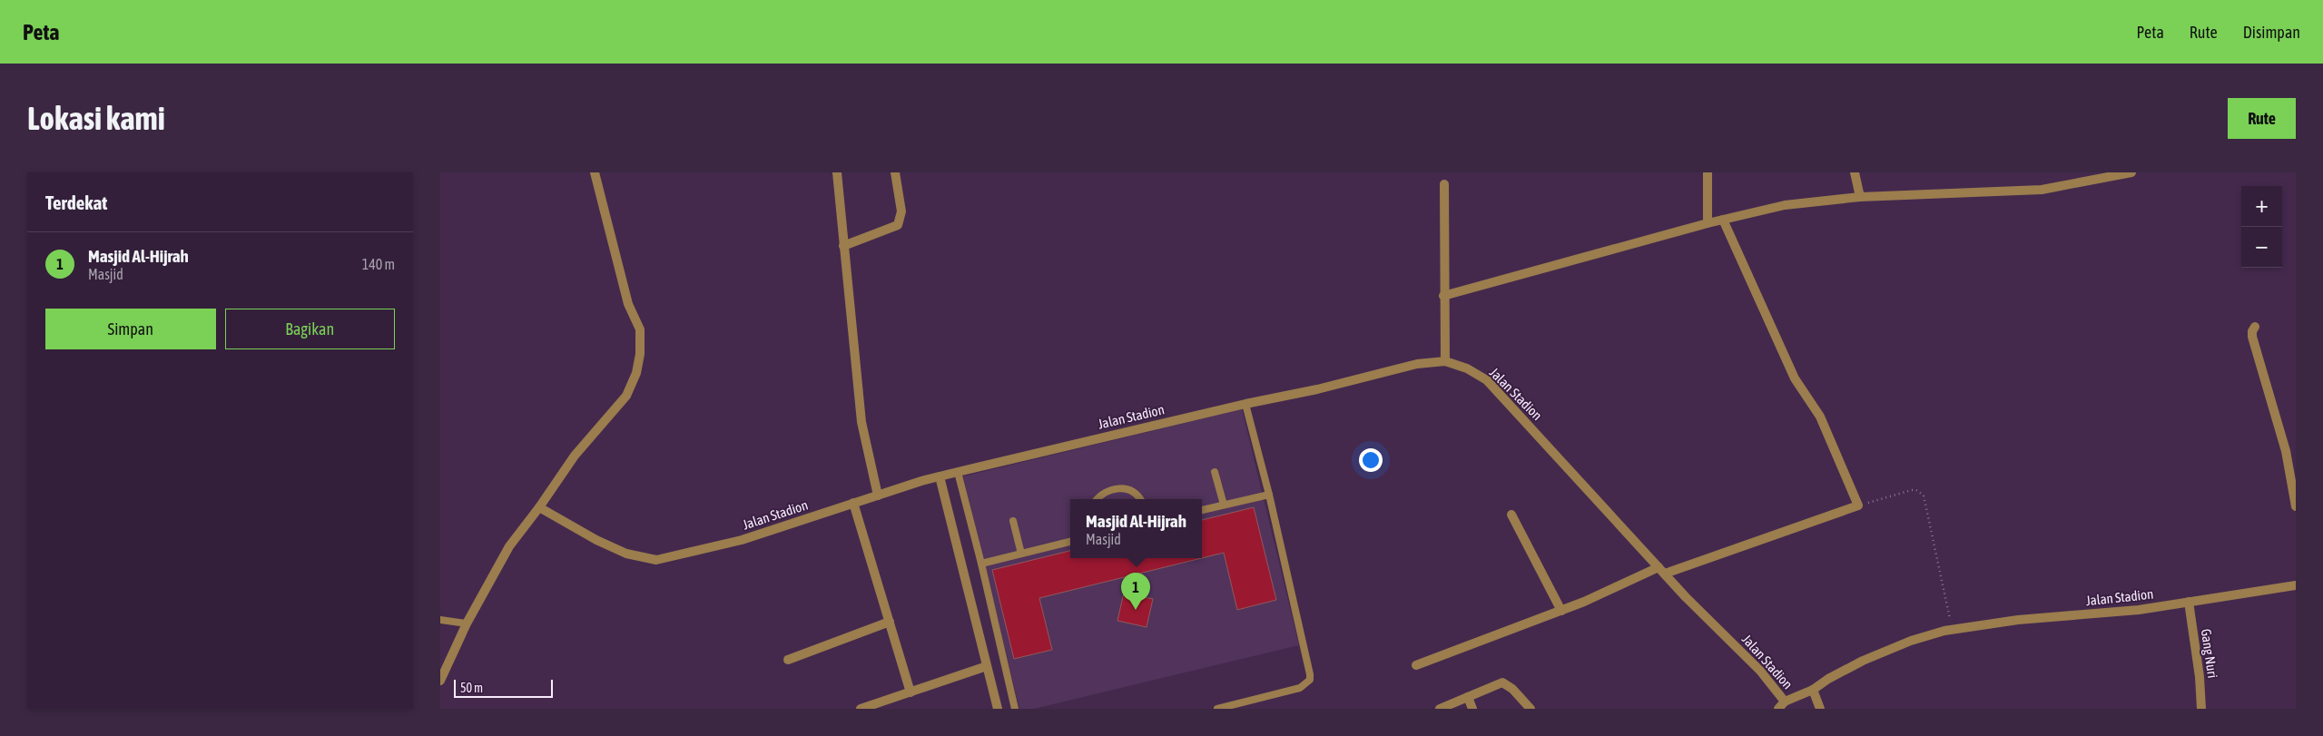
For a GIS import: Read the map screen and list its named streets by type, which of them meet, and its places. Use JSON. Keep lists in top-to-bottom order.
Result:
{
  "streets": {
    "street": ["Jalan Stadion", "Gang Nuri"]
  },
  "crossings": [
    ["Jalan Stadion", "Gang Nuri"]
  ],
  "scale_bar": "50 m",
  "page": {
    "header": "Peta",
    "nav": ["Peta", "Rute", "Disimpan"],
    "buttons": [
      "Rute",
      ["Simpan", "Bagikan"]
    ],
    "title": "Lokasi kami",
    "heading": "Terdekat",
    "map_buttons": ["+", "−"],
    "list": [
      {
        "mark": "1",
        "name": "Masjid Al-Hijrah",
        "note": "Masjid",
        "value": "140 m"
      }
    ],
    "popup": ["Masjid Al-Hijrah", "Masjid"],
    "pins": "1",
    "scale": "50 m"
  }
}
